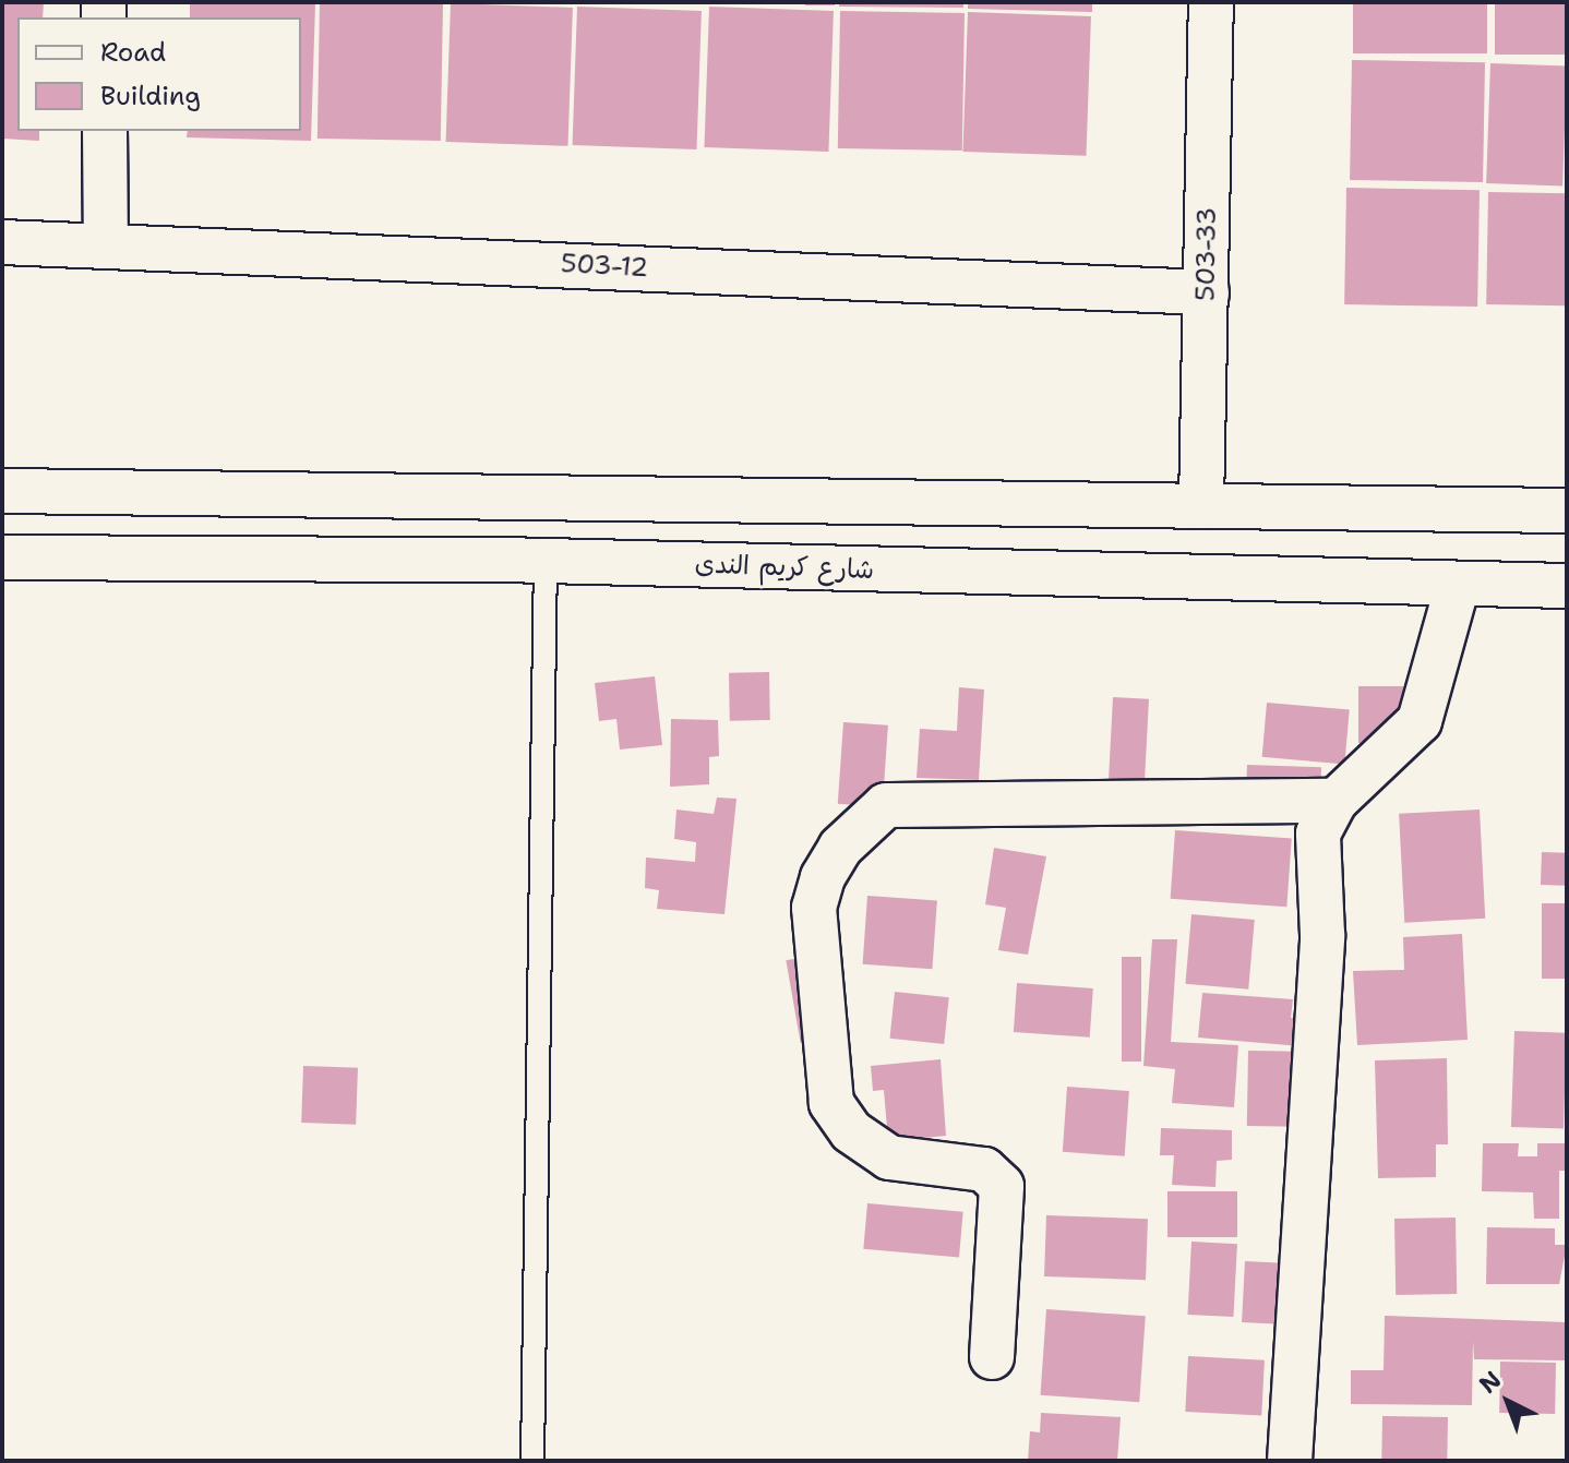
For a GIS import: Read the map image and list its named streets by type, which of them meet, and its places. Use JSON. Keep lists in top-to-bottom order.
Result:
{
  "streets": {
    "street": ["503-33", "503-12", "شارع كريم الندى"]
  },
  "crossings": [
    ["503-33", "503-12"]
  ],
  "legend": ["Road", "Building"],
  "north": "top left"
}
